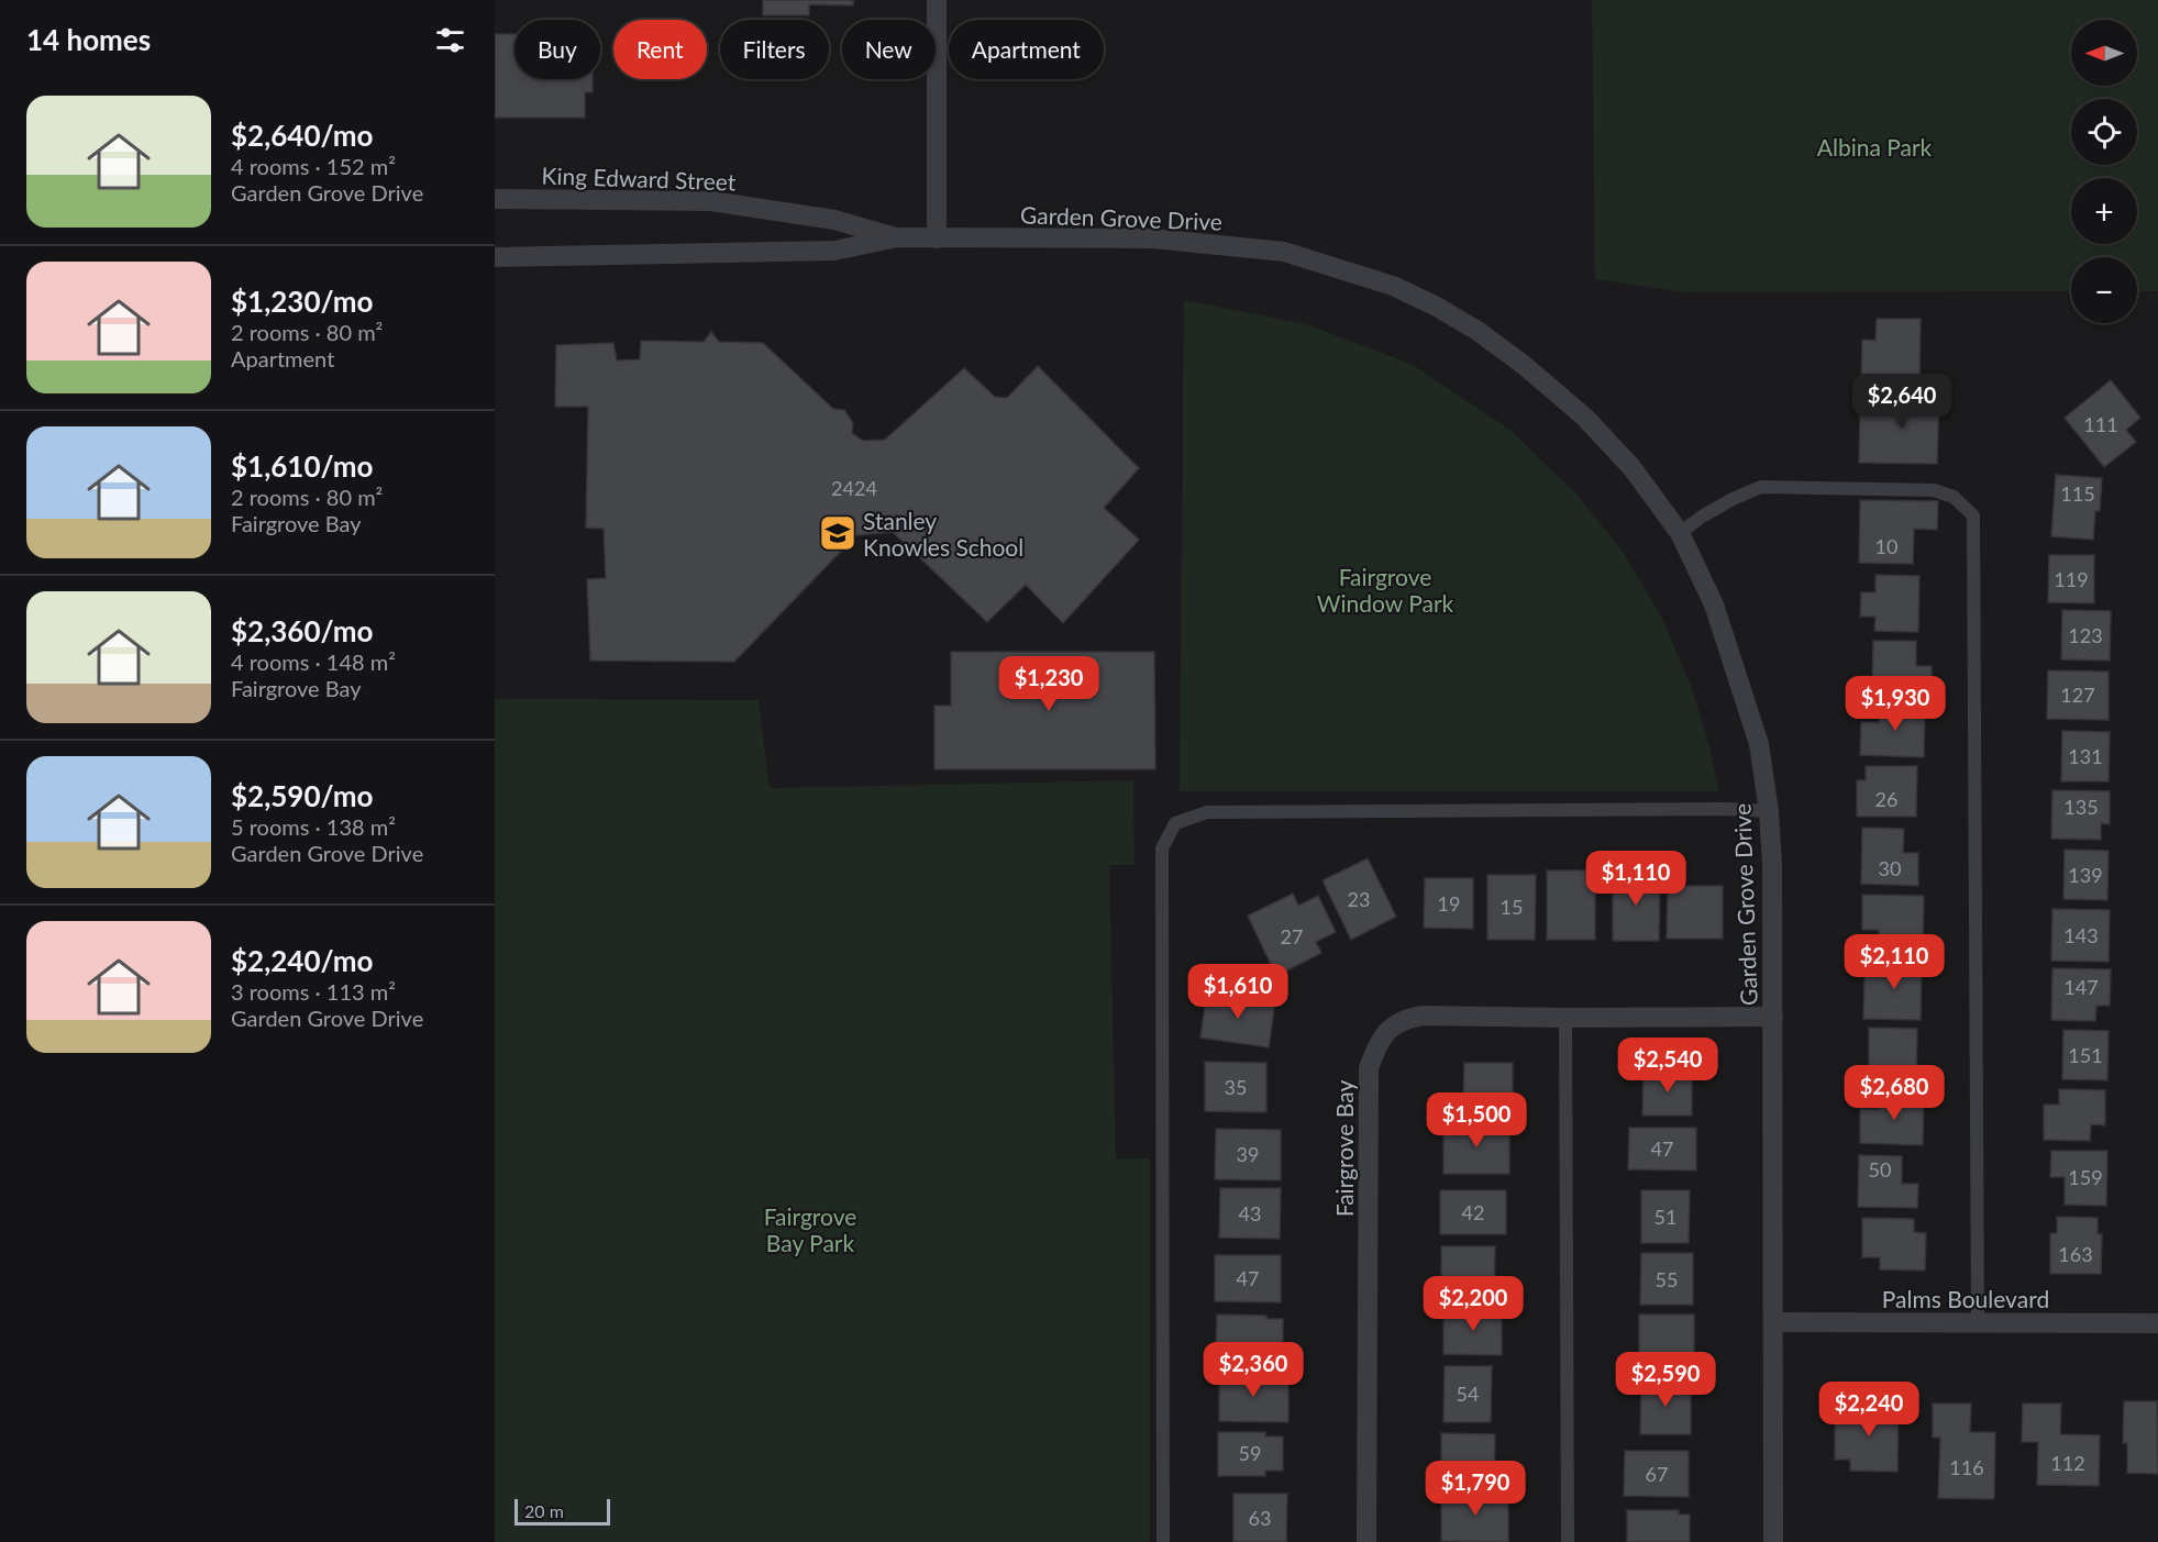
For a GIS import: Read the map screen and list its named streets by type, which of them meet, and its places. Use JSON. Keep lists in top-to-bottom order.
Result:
{
  "streets": {
    "street": [
      "King Edward Street",
      "Garden Grove Drive",
      "Fairgrove Bay",
      "Palms Boulevard"
    ]
  },
  "crossings": [
    ["King Edward Street", "Garden Grove Drive"],
    ["Garden Grove Drive", "Fairgrove Bay"],
    ["Garden Grove Drive", "Palms Boulevard"]
  ],
  "parks": ["Albina Park", "Fairgrove Window Park", "Fairgrove Bay Park"],
  "places": {
    "school or university": ["Stanley Knowles School"]
  },
  "house_numbers": [
    "111",
    "2424",
    "115",
    "10",
    "119",
    "123",
    "127",
    "131",
    "26",
    "135",
    "30",
    "139",
    "23",
    "19",
    "15",
    "143",
    "27",
    "147",
    "151",
    "35",
    "47",
    "39",
    "50",
    "159",
    "42",
    "43",
    "51",
    "163",
    "47",
    "55",
    "54",
    "59",
    "112",
    "116",
    "67",
    "63"
  ],
  "scale_bar": "20 m",
  "north": "left",
  "page": {
    "heading": "14 homes",
    "map_buttons": ["+", "−"],
    "chip": [
      "Buy",
      "Rent",
      "Filters",
      "New",
      "Apartment"
    ],
    "list": [
      {
        "name": "$2,640/mo",
        "note": "4 rooms · 152 m² · Garden Grove Drive"
      },
      {
        "name": "$1,230/mo",
        "note": "2 rooms · 80 m² · Apartment"
      },
      {
        "name": "$1,610/mo",
        "note": "2 rooms · 80 m² · Fairgrove Bay"
      },
      {
        "name": "$2,360/mo",
        "note": "4 rooms · 148 m² · Fairgrove Bay"
      },
      {
        "name": "$2,590/mo",
        "note": "5 rooms · 138 m² · Garden Grove Drive"
      },
      {
        "name": "$2,240/mo",
        "note": "3 rooms · 113 m² · Garden Grove Drive"
      }
    ],
    "price": [
      "$2,640",
      "$1,230",
      "$1,930",
      "$1,110",
      "$2,110",
      "$1,610",
      "$2,540",
      "$2,680",
      "$1,500",
      "$2,200",
      "$2,360",
      "$2,590",
      "$2,240",
      "$1,790"
    ],
    "scale": "20 m"
  }
}
